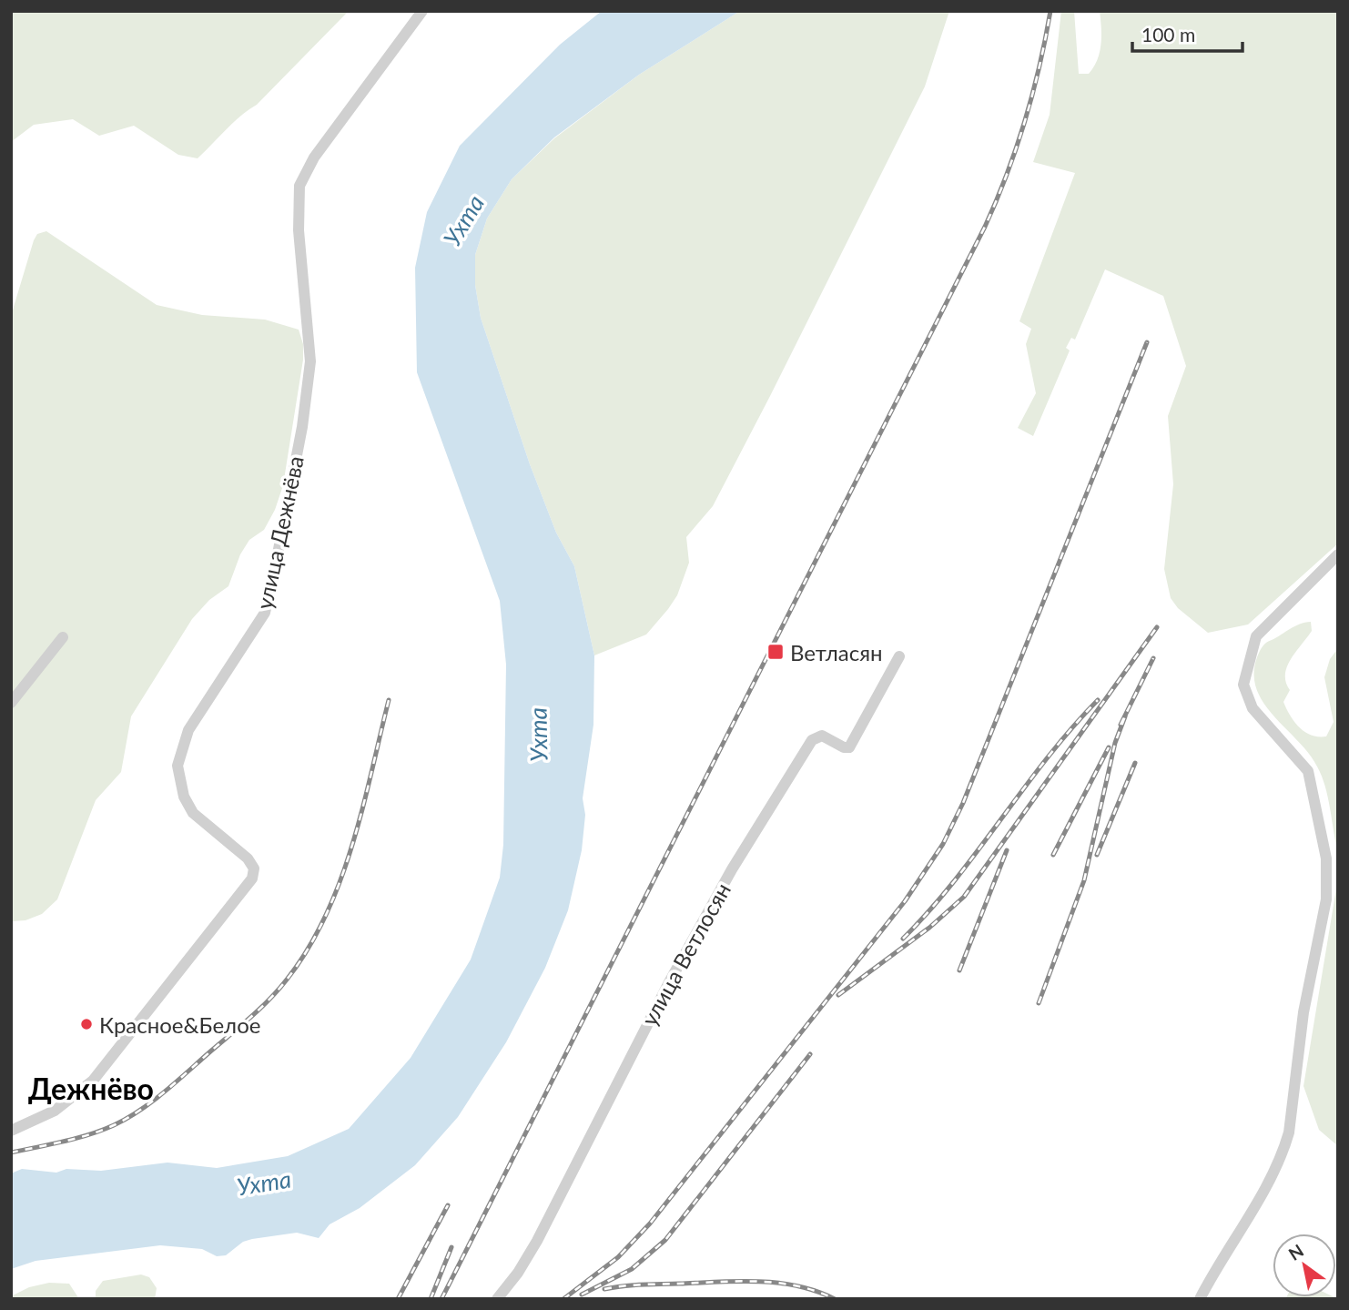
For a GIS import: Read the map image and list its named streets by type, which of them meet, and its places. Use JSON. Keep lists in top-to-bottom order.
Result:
{
  "streets": {
    "street": ["улица Дежнёва", "улица Ветлосян"]
  },
  "districts": ["Дежнёво"],
  "water": ["Ухта"],
  "places": {
    "transit": ["Ветласян"],
    "other": ["Красное&Белое"]
  },
  "scale_bar": "100 m",
  "north": "top left"
}
